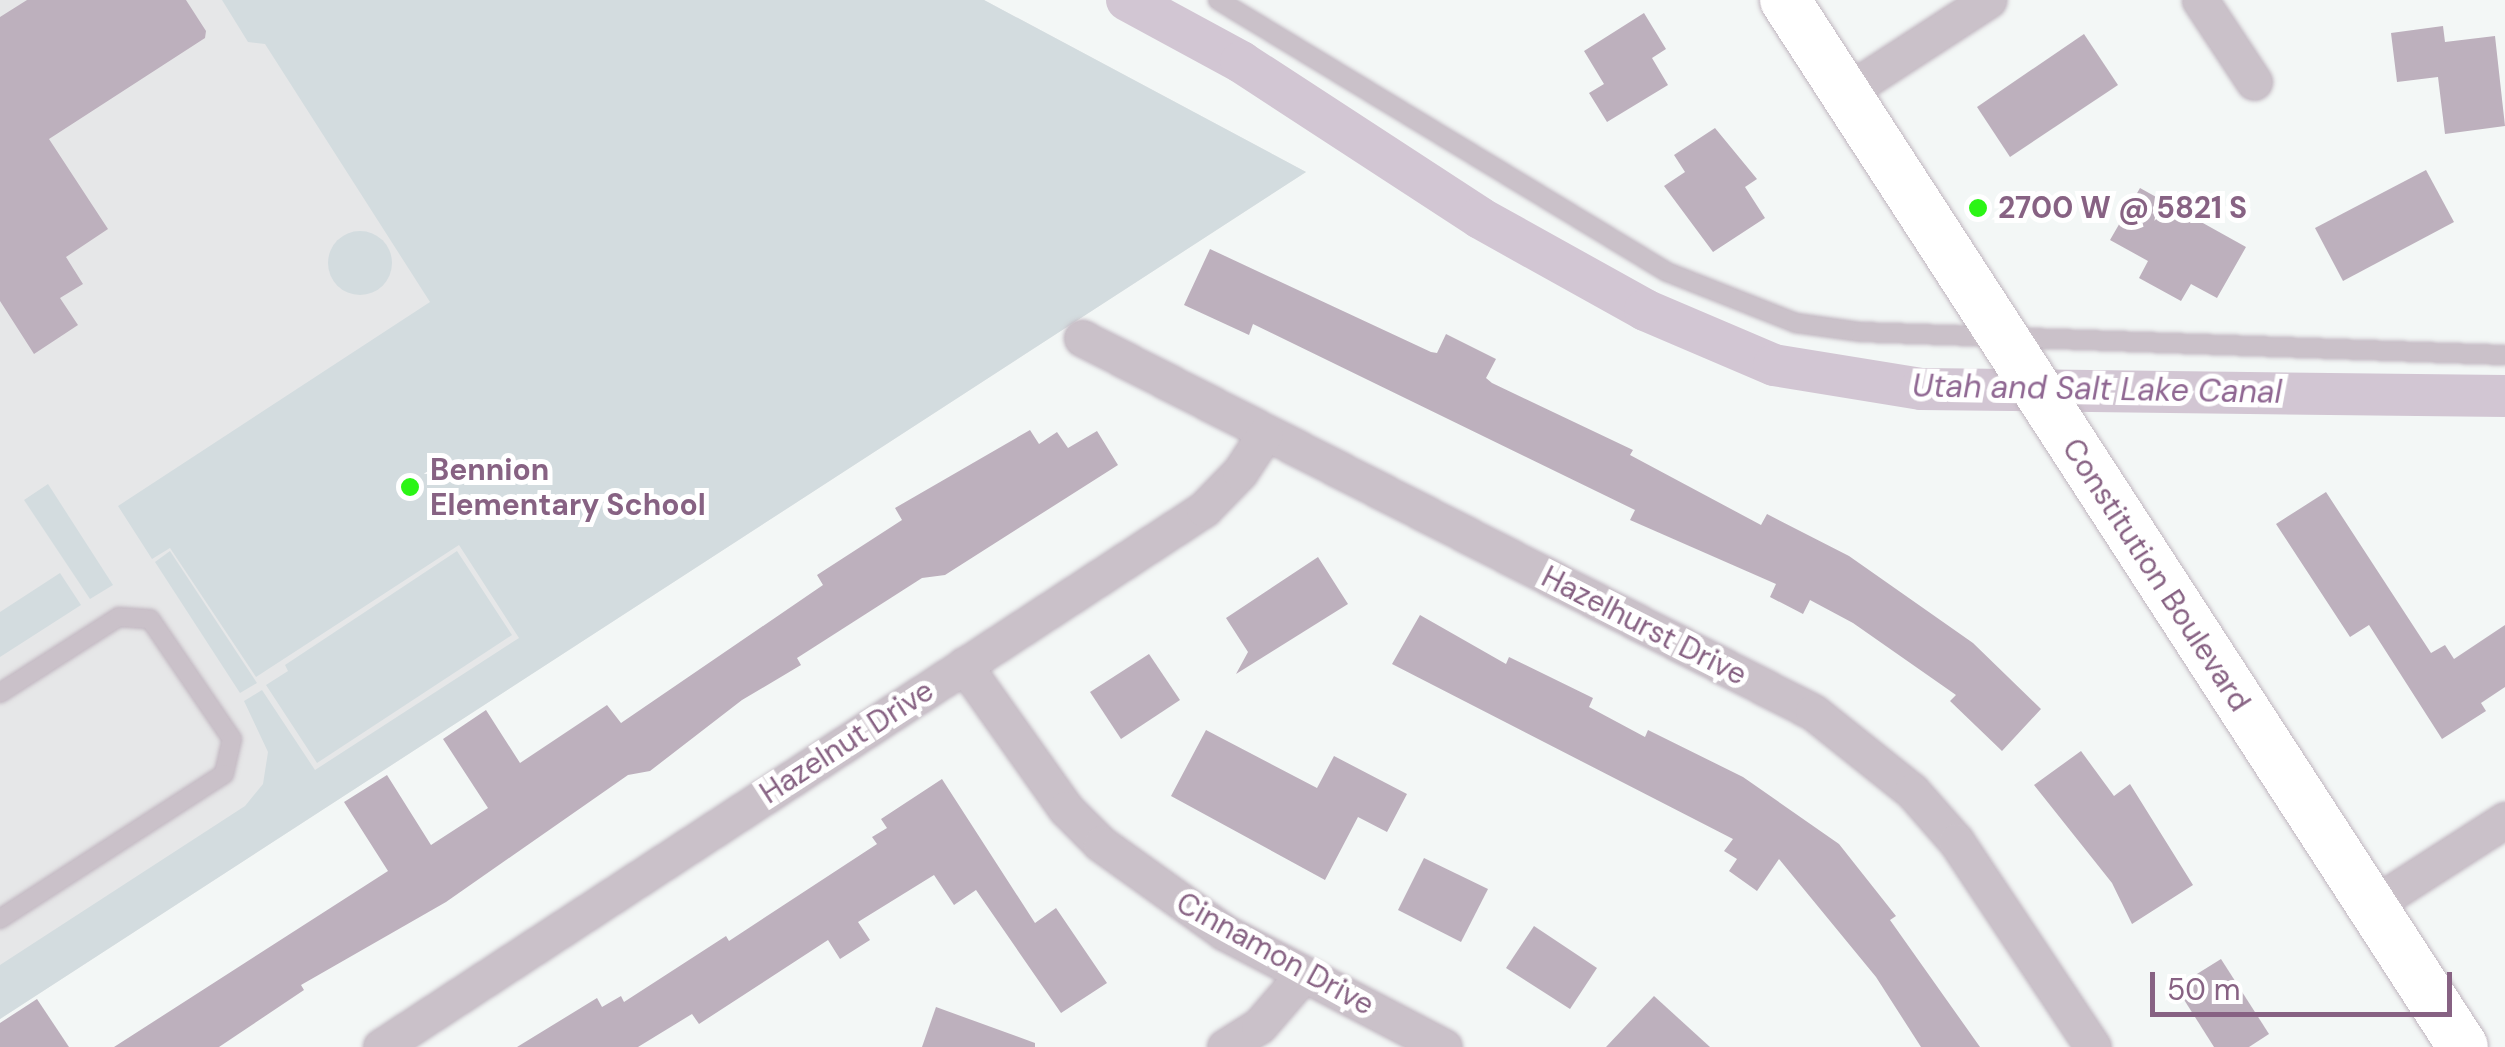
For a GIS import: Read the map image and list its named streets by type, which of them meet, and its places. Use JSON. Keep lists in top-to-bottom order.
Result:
{
  "streets": {
    "main road": ["Constitution Boulevard"],
    "street": ["Hazelhurst Drive", "Hazelnut Drive", "Cinnamon Drive"]
  },
  "crossings": [
    ["Hazelhurst Drive", "Hazelnut Drive"],
    ["Hazelnut Drive", "Cinnamon Drive"]
  ],
  "water": ["Utah and Salt Lake Canal"],
  "places": ["2700 W @ 5821 S", "Bennion Elementary School"],
  "scale_bar": "50 m"
}
